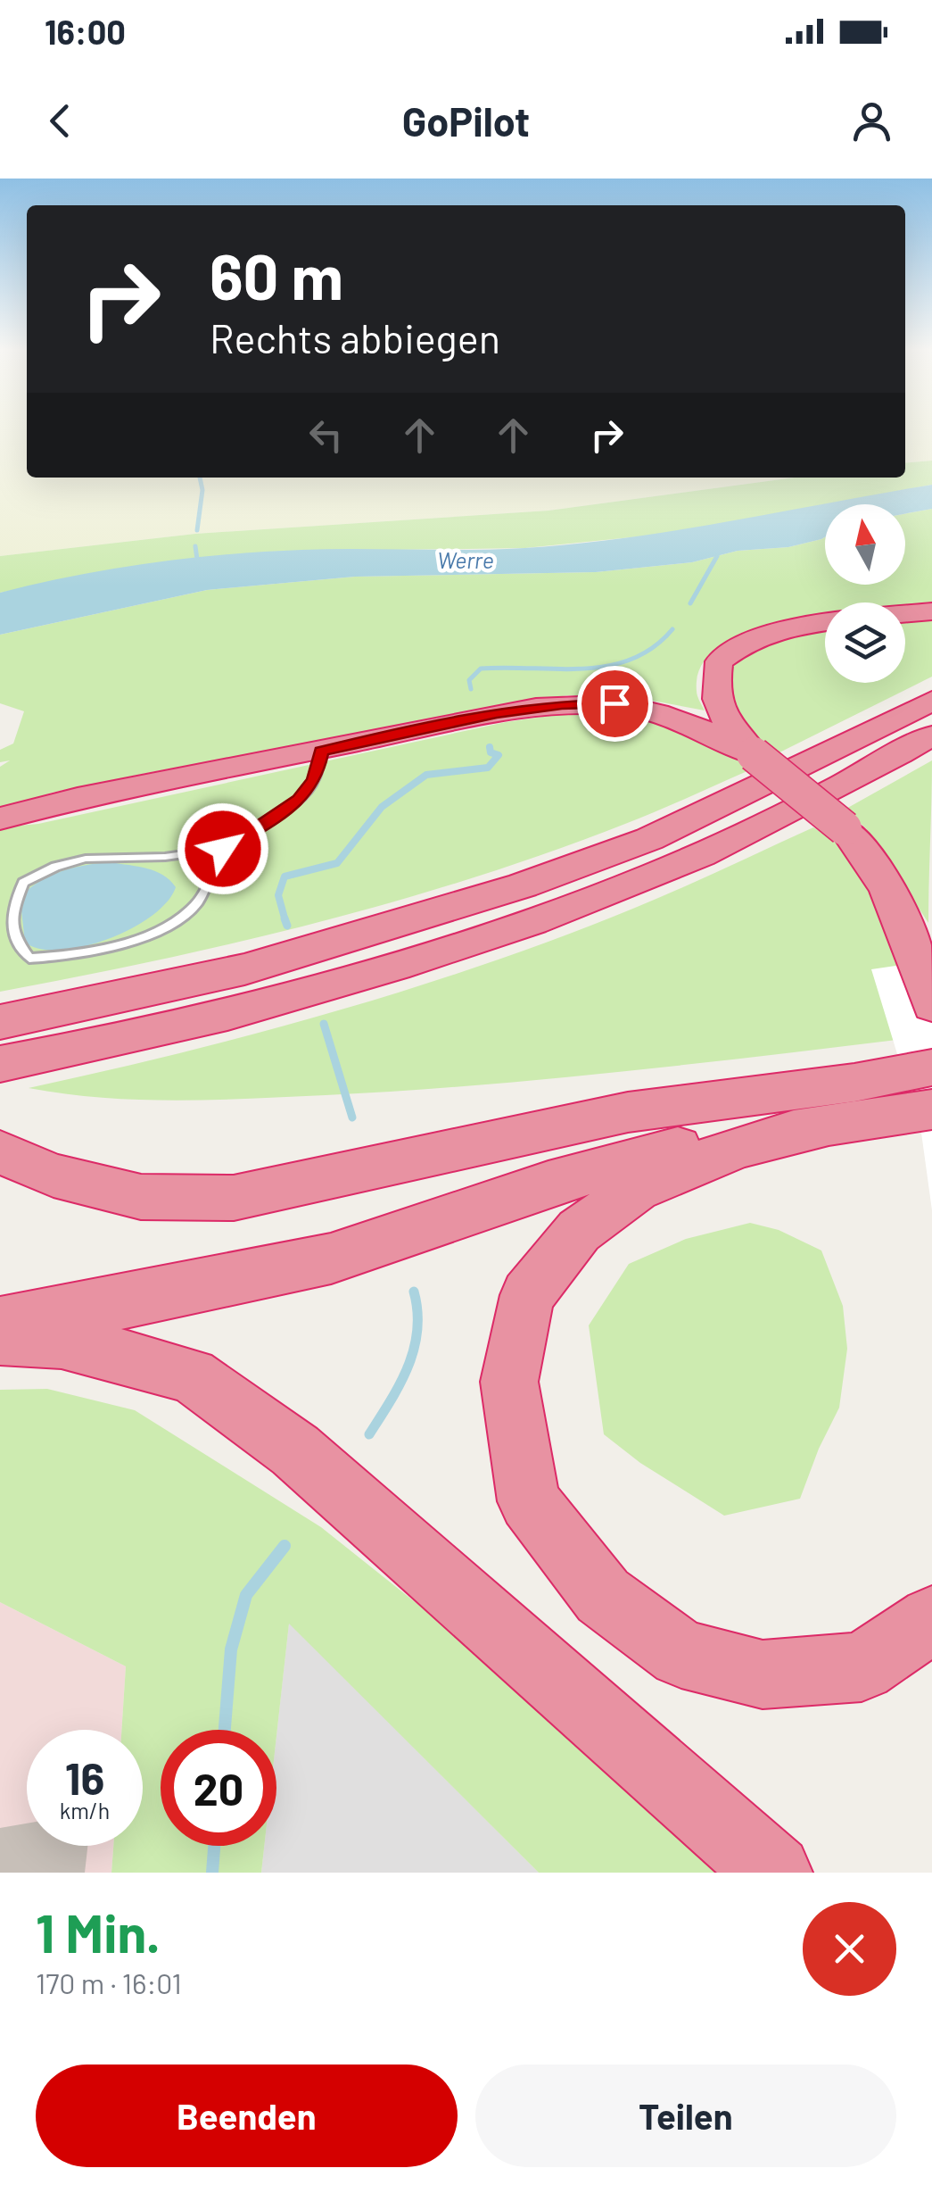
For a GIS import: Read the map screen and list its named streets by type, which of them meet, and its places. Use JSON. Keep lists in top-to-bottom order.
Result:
{
  "water": ["Werre"],
  "north": "top",
  "page": {
    "status": "16:00",
    "header": "GoPilot",
    "turn": ["60 m", "Rechts abbiegen"],
    "speed": "16 km/h",
    "limit": "20",
    "heading": ["1 Min.", "170 m · 16:01"],
    "buttons": ["Beenden", "Teilen"]
  }
}
